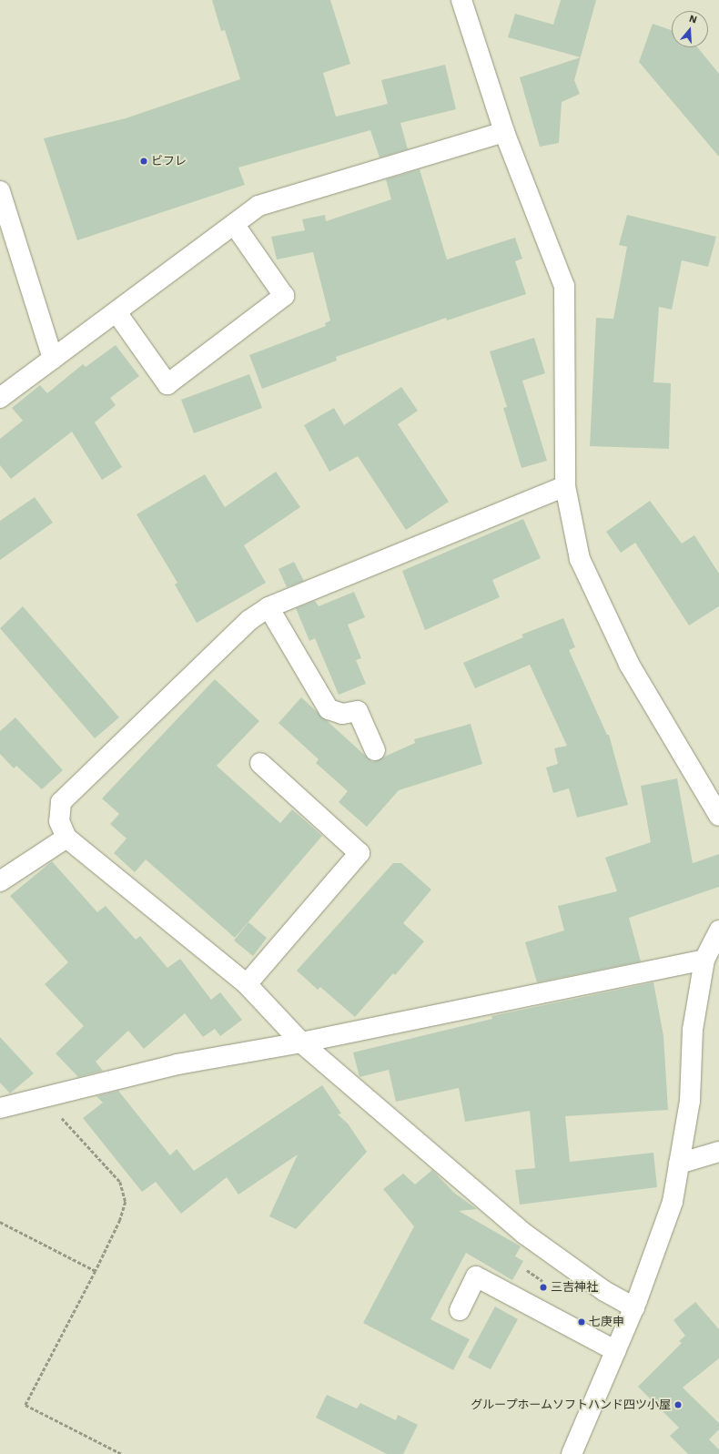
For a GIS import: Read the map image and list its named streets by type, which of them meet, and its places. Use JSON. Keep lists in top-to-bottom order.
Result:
{
  "places": [
    "ビフレ",
    "三吉神社",
    "七庚申",
    "グループホームソフトハンド四ツ小屋"
  ],
  "north": "top"
}
